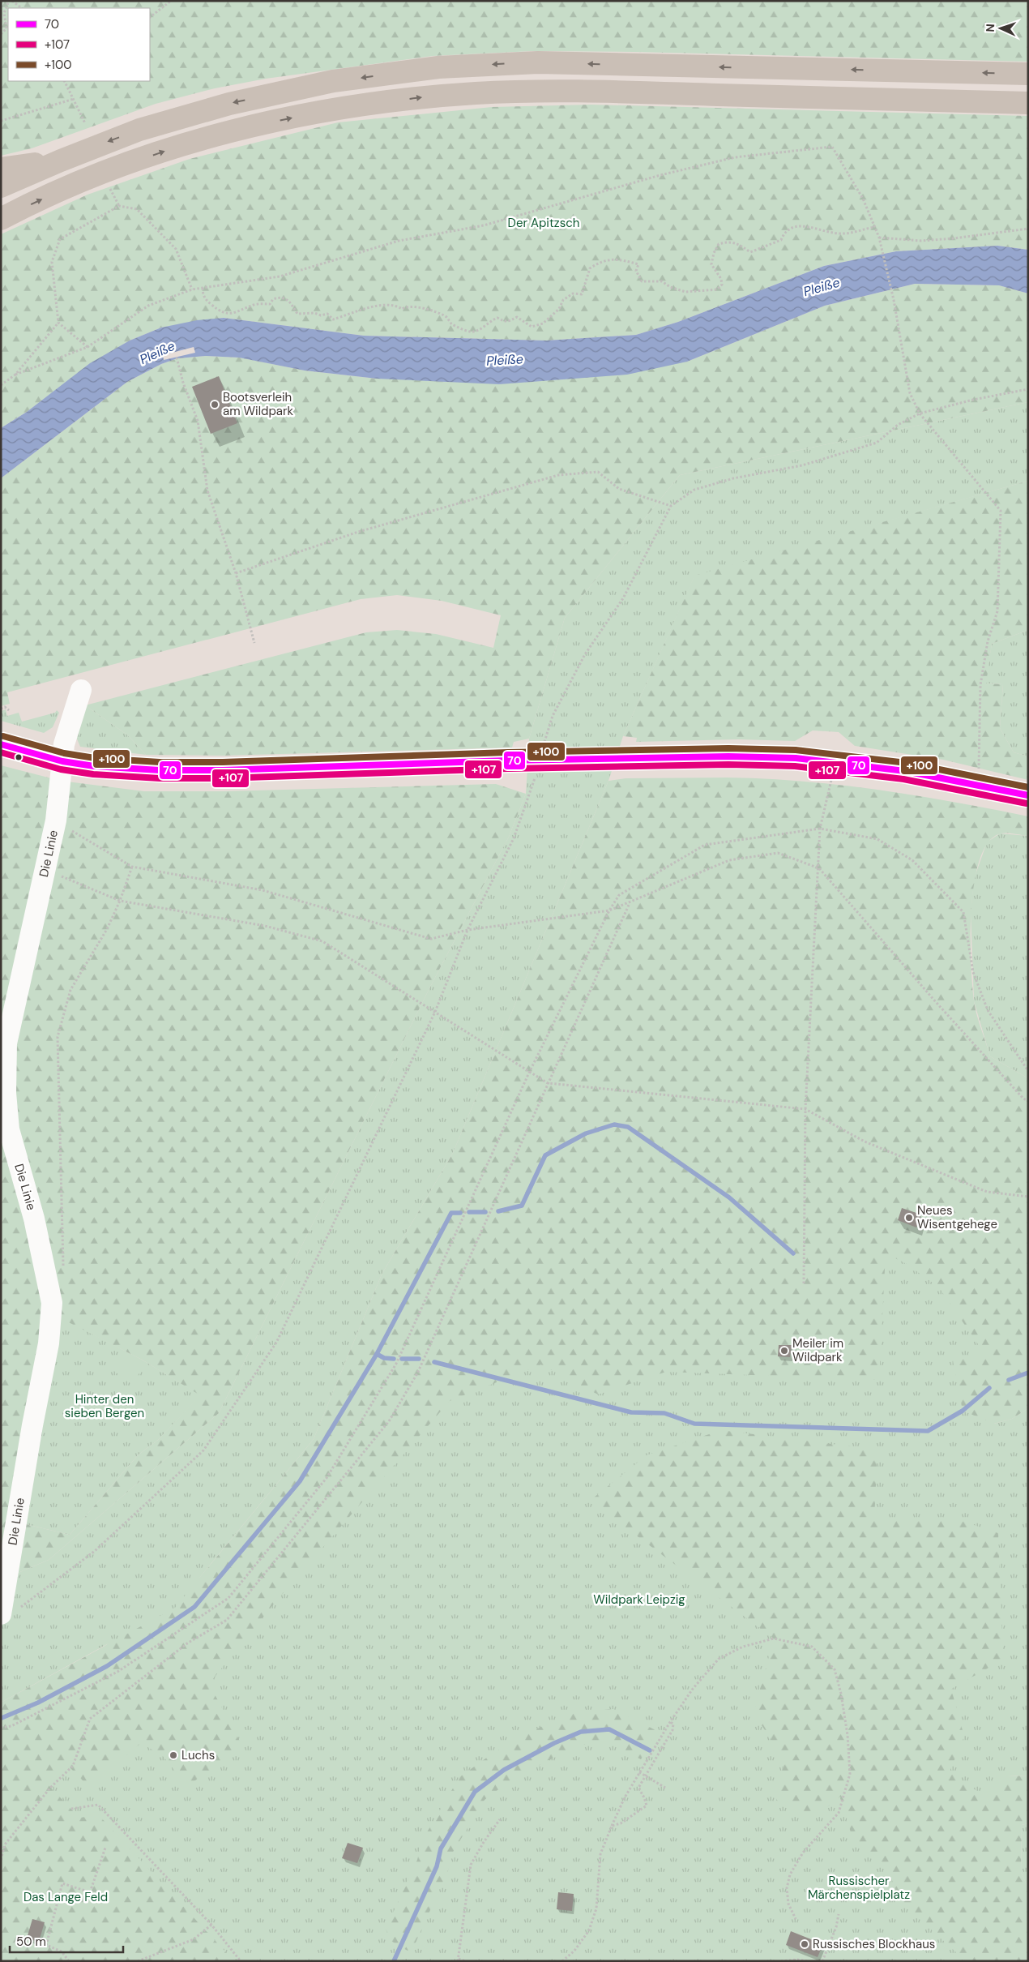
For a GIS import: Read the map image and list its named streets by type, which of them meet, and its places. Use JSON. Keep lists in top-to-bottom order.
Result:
{
  "streets": {
    "lane": ["Die Linie"]
  },
  "water": ["Pleiße"],
  "parks": [
    "Der Apitzsch",
    "Hinter den sieben Bergen",
    "Wildpark Leipzig",
    "Russischer Märchenspielplatz",
    "Das Lange Feld"
  ],
  "places": [
    "Bootsverleih am Wildpark",
    "Neues Wisentgehege",
    "Meiler im Wildpark",
    "Luchs",
    "Russisches Blockhaus"
  ],
  "lines": ["transit line +100", "transit line 70", "transit line +107"],
  "legend": ["70", "+107", "+100"],
  "scale_bar": "50 m",
  "north": "left"
}
